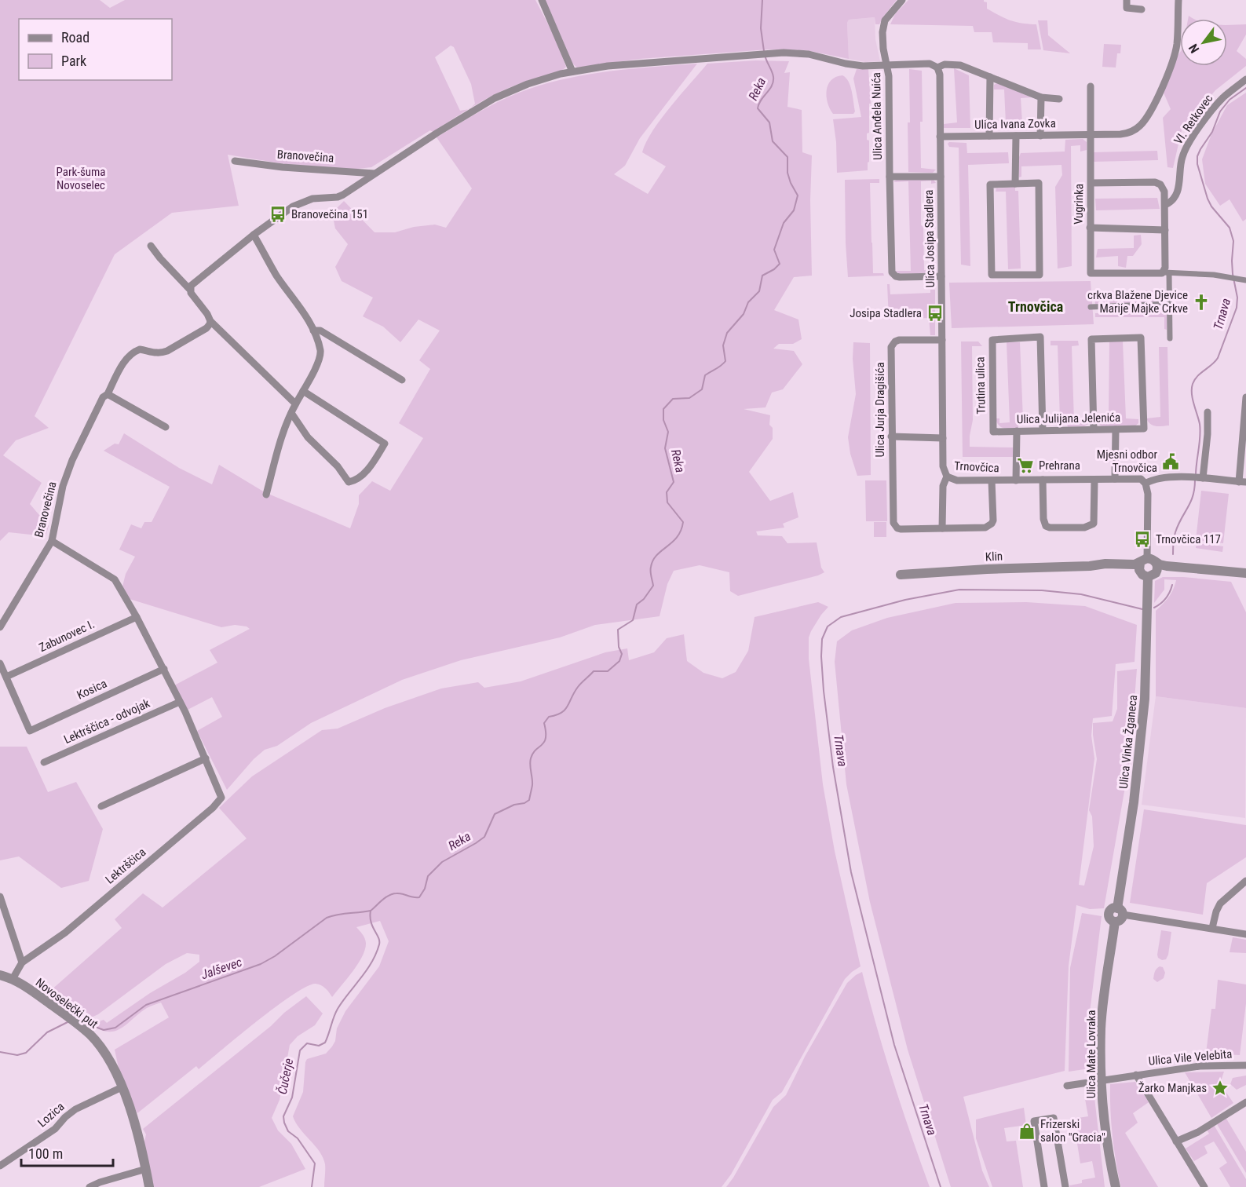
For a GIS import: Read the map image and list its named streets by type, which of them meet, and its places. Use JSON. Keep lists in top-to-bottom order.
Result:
{
  "streets": {
    "street": [
      "Ulica Anđela Nuića",
      "VI. Retkovec",
      "Ulica Ivana Zovka",
      "Branovečina",
      "Vugrinka",
      "Ulica Josipa Stadlera",
      "Trutina ulica",
      "Ulica Jurja Dragišića",
      "Ulica Julijana Jelenića",
      "Trnovčica",
      "Klin",
      "Zabunovec I.",
      "Kosica",
      "Lektrščica - odvojak",
      "Ulica Vinka Žganeca",
      "Lektrščica",
      "Novoselečki put",
      "Ulica Mate Lovraka",
      "Ulica Vile Velebita",
      "Lozica"
    ]
  },
  "crossings": [
    ["Ulica Anđela Nuića", "Ulica Josipa Stadlera"],
    ["Ulica Ivana Zovka", "Vugrinka"],
    ["Ulica Ivana Zovka", "Ulica Josipa Stadlera"],
    ["Branovečina", "Lektrščica"],
    ["Ulica Josipa Stadlera", "Ulica Jurja Dragišića"],
    ["Ulica Josipa Stadlera", "Trnovčica"],
    ["Trutina ulica", "Ulica Julijana Jelenića"],
    ["Klin", "Ulica Vinka Žganeca"],
    ["Zabunovec I.", "Kosica"],
    ["Zabunovec I.", "Lektrščica"],
    ["Kosica", "Lektrščica"],
    ["Lektrščica - odvojak", "Lektrščica"],
    ["Ulica Vinka Žganeca", "Ulica Mate Lovraka"],
    ["Lektrščica", "Novoselečki put"],
    ["Novoselečki put", "Lozica"],
    ["Ulica Mate Lovraka", "Ulica Vile Velebita"]
  ],
  "districts": ["Trnovčica"],
  "water": [
    "Reka",
    "Trnava",
    "Jalševec",
    "Čučerje"
  ],
  "parks": ["Park-šuma Novoselec"],
  "places": {
    "bus stop": ["Branovečina 151", "Josipa Stadlera", "Trnovčica 117"],
    "church": ["crkva Blažene Djevice Marije Majke Crkve"],
    "public building": ["Mjesni odbor Trnovčica"],
    "supermarket": ["Prehrana"],
    "place": ["Žarko Manjkas"],
    "shop": ["Frizerski salon \"Gracia\""]
  },
  "legend": ["Road", "Park"],
  "scale_bar": "100 m",
  "north": "bottom left"
}
